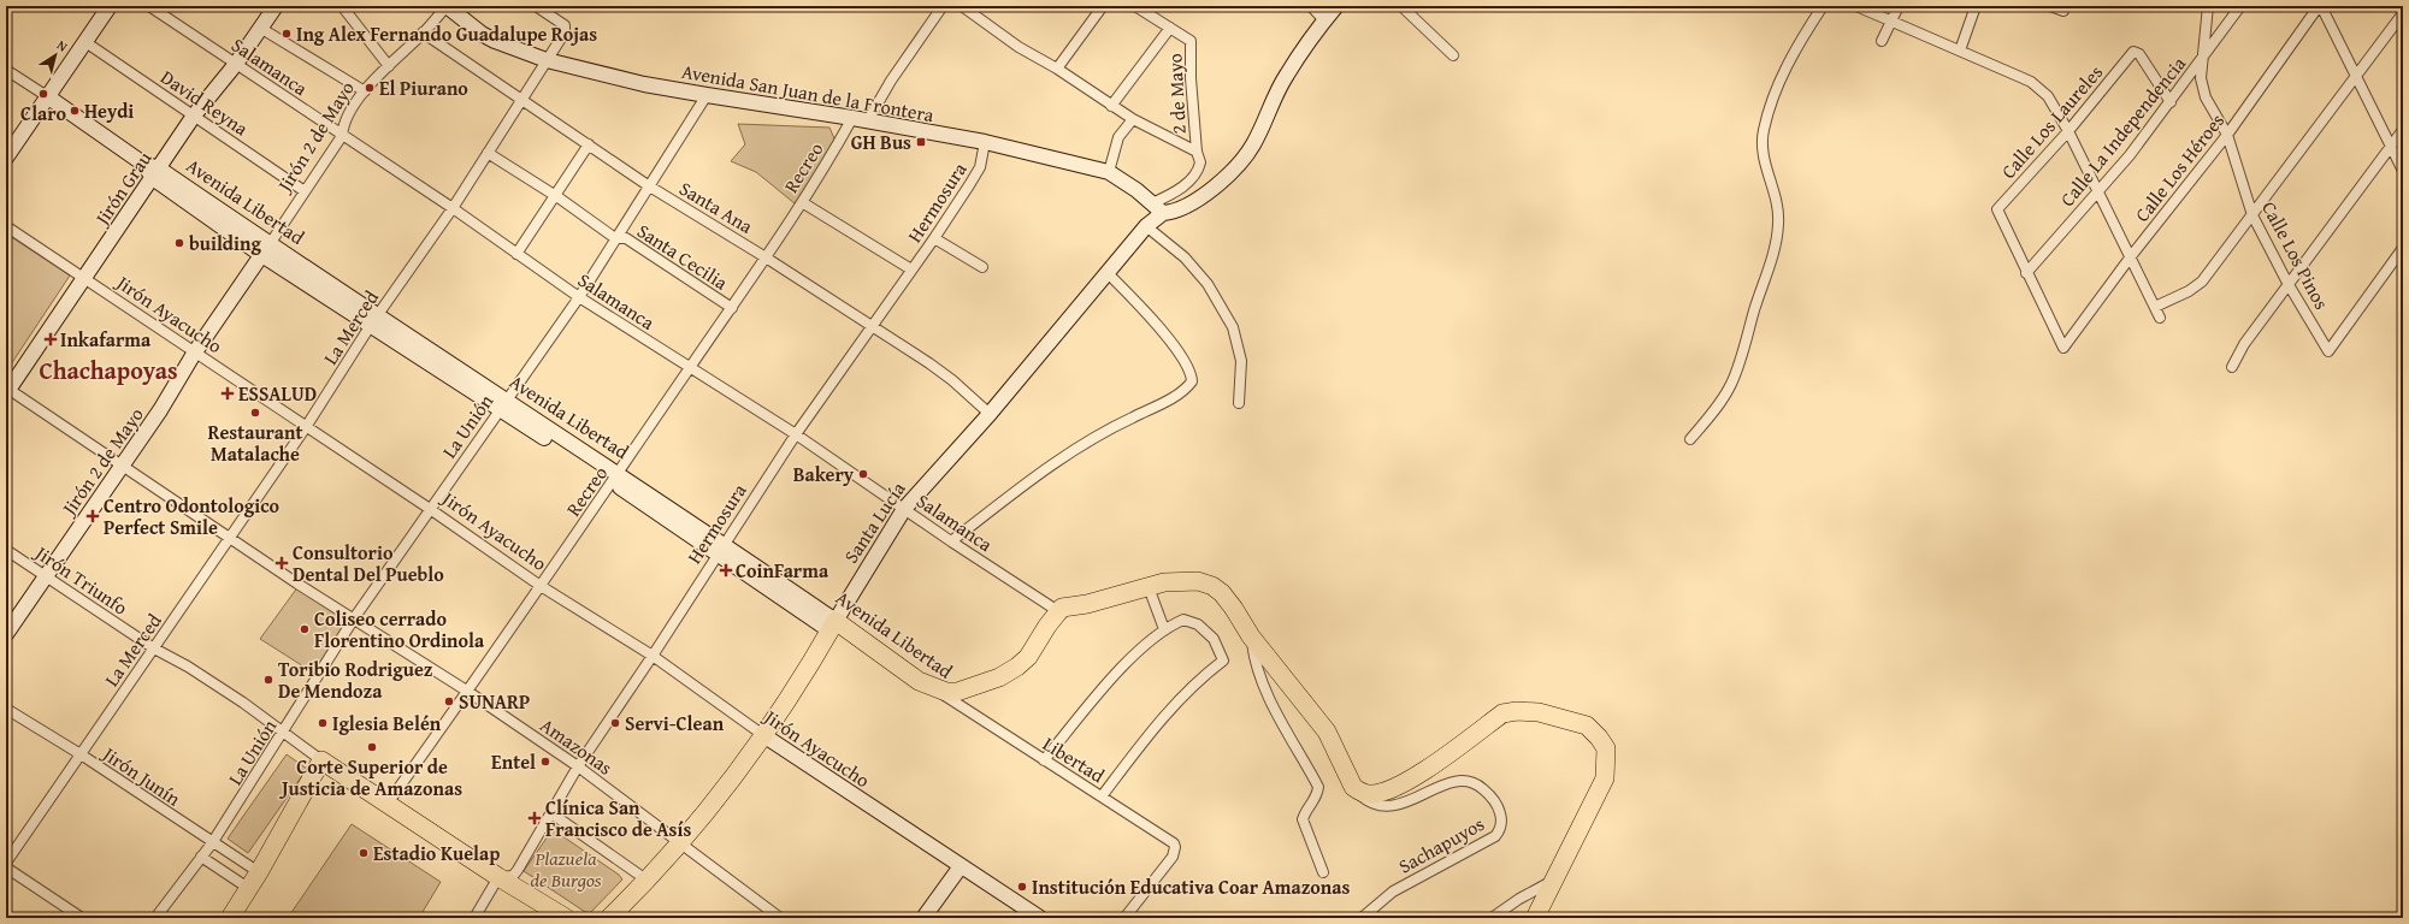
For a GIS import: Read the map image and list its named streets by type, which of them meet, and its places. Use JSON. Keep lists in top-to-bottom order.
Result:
{
  "streets": {
    "highway": ["Avenida Libertad", "Santa Lucía"],
    "main road": [
      "Avenida San Juan de la Frontera",
      "Jirón 2 de Mayo",
      "Jirón Grau",
      "Jirón Ayacucho"
    ],
    "street": [
      "Salamanca",
      "2 de Mayo",
      "David Reyna",
      "Calle Los Laureles",
      "Calle La Independencia",
      "Recreo",
      "Calle Los Héroes",
      "Hermosura",
      "Santa Ana",
      "Calle Los Pinos",
      "Santa Cecilia",
      "La Merced",
      "La Unión",
      "Jirón Triunfo",
      "Amazonas",
      "Libertad",
      "Jirón Junín",
      "Sachapuyos"
    ]
  },
  "crossings": [
    ["Salamanca", "Jirón 2 de Mayo"],
    ["Salamanca", "Recreo"],
    ["Salamanca", "Jirón Grau"],
    ["Salamanca", "Hermosura"],
    ["Salamanca", "La Merced"],
    ["Salamanca", "La Unión"],
    ["Salamanca", "Santa Lucía"],
    ["Avenida San Juan de la Frontera", "Jirón 2 de Mayo"],
    ["Avenida San Juan de la Frontera", "Recreo"],
    ["Avenida San Juan de la Frontera", "Hermosura"],
    ["Avenida San Juan de la Frontera", "La Merced"],
    ["Avenida San Juan de la Frontera", "La Unión"],
    ["Avenida San Juan de la Frontera", "Santa Lucía"],
    ["David Reyna", "Jirón 2 de Mayo"],
    ["David Reyna", "Jirón Grau"],
    ["Calle Los Laureles", "Calle La Independencia"],
    ["Calle Los Laureles", "Calle Los Héroes"],
    ["Calle La Independencia", "Calle Los Héroes"],
    ["Calle La Independencia", "Calle Los Pinos"],
    ["Jirón 2 de Mayo", "Avenida Libertad"],
    ["Jirón 2 de Mayo", "Santa Ana"],
    ["Jirón 2 de Mayo", "Jirón Ayacucho"],
    ["Jirón 2 de Mayo", "Jirón Triunfo"],
    ["Jirón 2 de Mayo", "Amazonas"],
    ["Recreo", "Avenida Libertad"],
    ["Recreo", "Santa Ana"],
    ["Recreo", "Santa Cecilia"],
    ["Recreo", "Jirón Ayacucho"],
    ["Recreo", "Amazonas"],
    ["Calle Los Héroes", "Calle Los Pinos"],
    ["Jirón Grau", "Avenida Libertad"],
    ["Jirón Grau", "Jirón Ayacucho"],
    ["Jirón Grau", "Amazonas"],
    ["Avenida Libertad", "Hermosura"],
    ["Avenida Libertad", "La Merced"],
    ["Avenida Libertad", "La Unión"],
    ["Avenida Libertad", "Santa Lucía"],
    ["Avenida Libertad", "Libertad"],
    ["Hermosura", "Santa Ana"],
    ["Hermosura", "Jirón Ayacucho"],
    ["Hermosura", "Amazonas"],
    ["Santa Ana", "La Merced"],
    ["Santa Ana", "La Unión"],
    ["Santa Ana", "Santa Lucía"],
    ["Santa Cecilia", "La Merced"],
    ["Santa Cecilia", "La Unión"],
    ["Jirón Ayacucho", "La Merced"],
    ["Jirón Ayacucho", "La Unión"],
    ["Jirón Ayacucho", "Santa Lucía"],
    ["La Merced", "Jirón Triunfo"],
    ["La Merced", "Amazonas"],
    ["La Merced", "Jirón Junín"],
    ["La Unión", "Jirón Triunfo"],
    ["La Unión", "Amazonas"],
    ["La Unión", "Jirón Junín"],
    ["Santa Lucía", "Amazonas"]
  ],
  "districts": ["Chachapoyas"],
  "parks": ["Plazuela de Burgos"],
  "places": {
    "other": [
      "Ing Alex Fernando Guadalupe Rojas",
      "El Piurano",
      "Claro",
      "Heydi",
      "building",
      "Restaurant Matalache",
      "Bakery",
      "Coliseo cerrado Florentino Ordinola",
      "Toribio Rodriguez De Mendoza",
      "SUNARP",
      "Iglesia Belén",
      "Servi-Clean",
      "Corte Superior de Justicia de Amazonas",
      "Entel",
      "Estadio Kuelap",
      "Institución Educativa Coar Amazonas"
    ],
    "transit": ["GH Bus"],
    "health": [
      "Inkafarma",
      "ESSALUD",
      "Centro Odontologico Perfect Smile",
      "Consultorio Dental Del Pueblo",
      "CoinFarma",
      "Clínica San Francisco de Asís"
    ]
  },
  "north": "top right"
}
